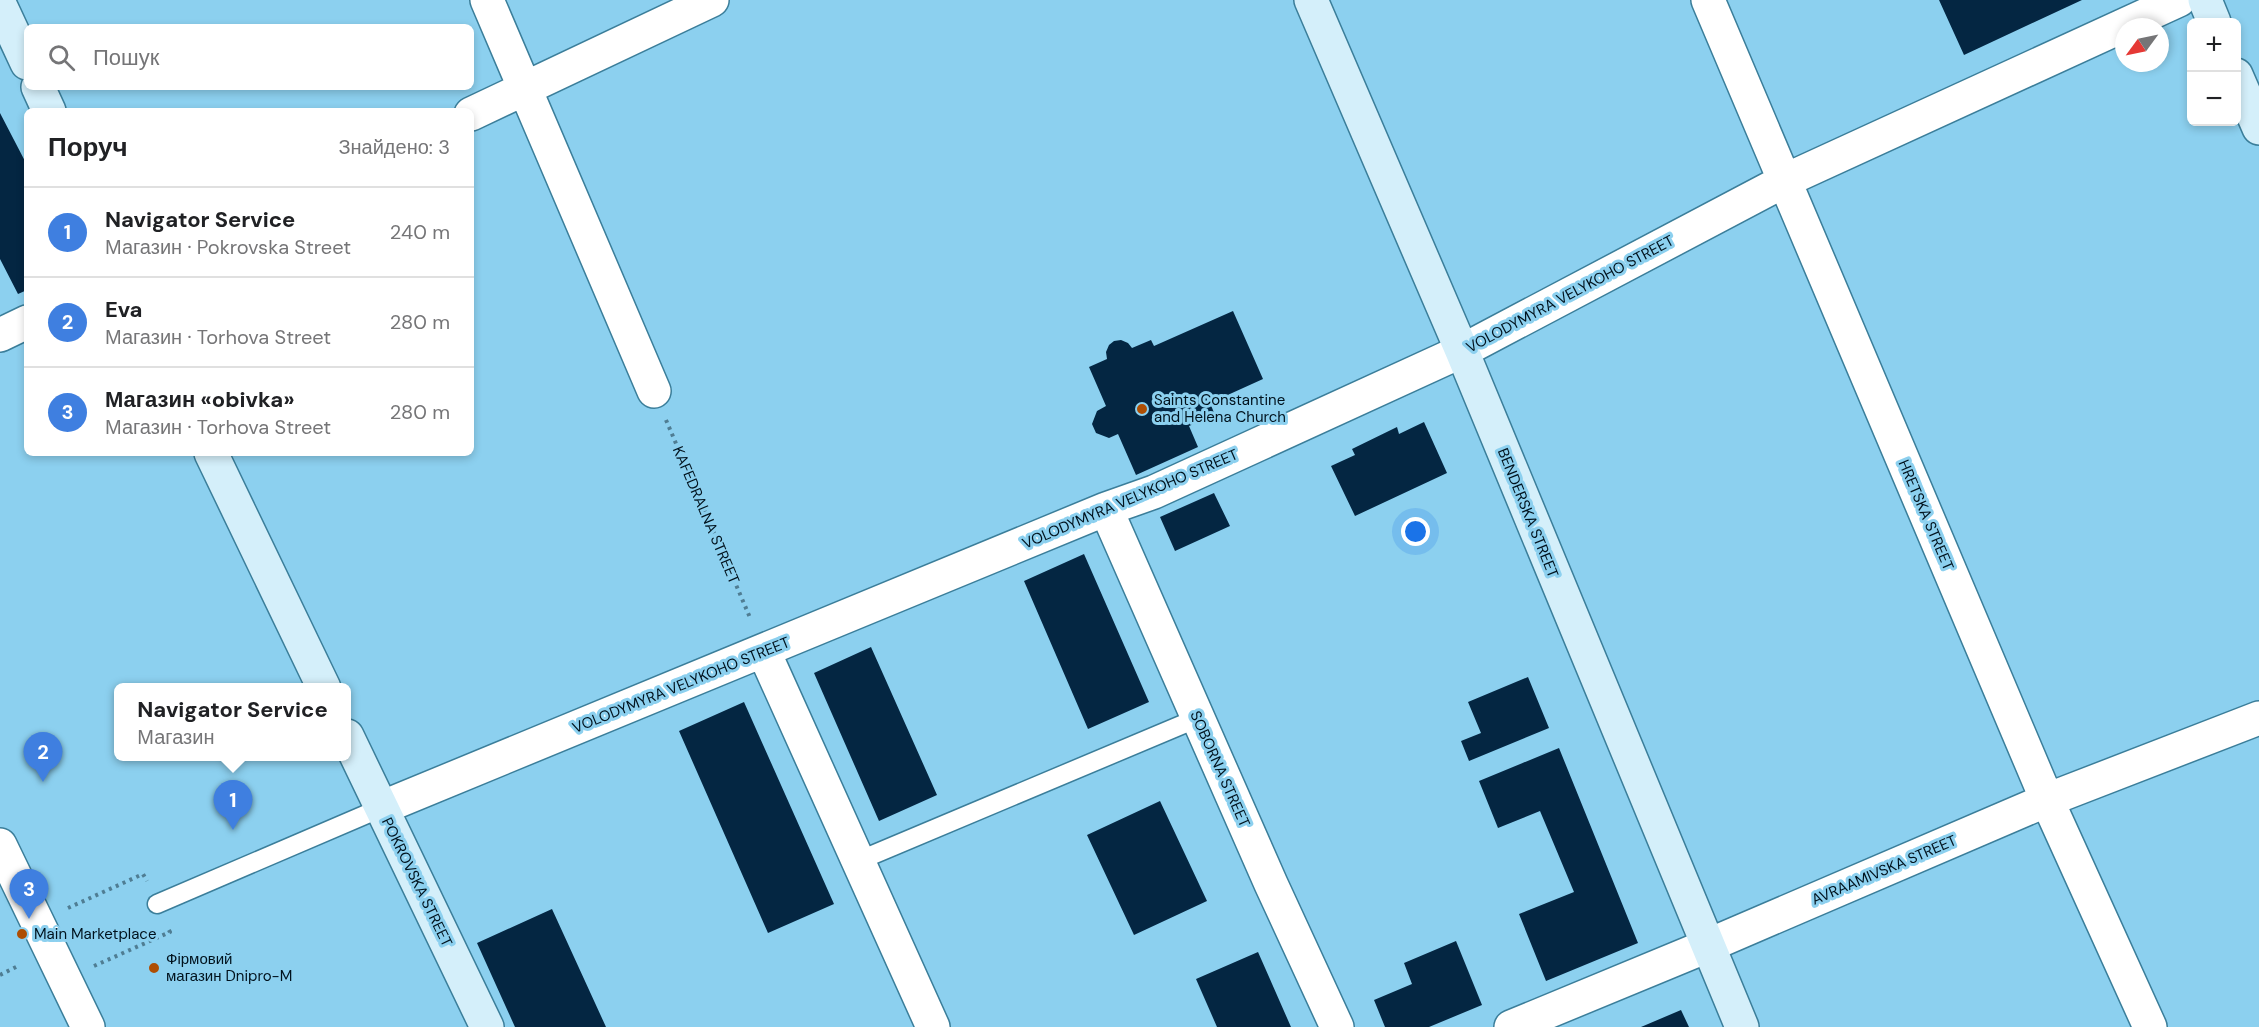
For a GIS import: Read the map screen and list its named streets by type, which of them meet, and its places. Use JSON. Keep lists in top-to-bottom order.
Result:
{
  "streets": {
    "main road": ["BENDERSKA STREET", "POKROVSKA STREET"],
    "street": [
      "VOLODYMYRA VELYKOHO STREET",
      "HRETSKA STREET",
      "SOBORNA STREET",
      "AVRAAMIVSKA STREET"
    ],
    "path": ["KAFEDRALNA STREET"]
  },
  "crossings": [
    ["VOLODYMYRA VELYKOHO STREET", "BENDERSKA STREET"],
    ["VOLODYMYRA VELYKOHO STREET", "KAFEDRALNA STREET"],
    ["VOLODYMYRA VELYKOHO STREET", "HRETSKA STREET"],
    ["VOLODYMYRA VELYKOHO STREET", "SOBORNA STREET"],
    ["VOLODYMYRA VELYKOHO STREET", "POKROVSKA STREET"],
    ["BENDERSKA STREET", "AVRAAMIVSKA STREET"],
    ["HRETSKA STREET", "AVRAAMIVSKA STREET"]
  ],
  "places": ["Saints Constantine and Helena Church", "Main Marketplace", "Фірмовий магазин Dnipro-M"],
  "north": "bottom left",
  "page": {
    "map_buttons": ["+", "−"],
    "search": "Пошук",
    "heading": ["Поруч", "Знайдено: 3"],
    "list": [
      {
        "mark": "1",
        "name": "Navigator Service",
        "note": "Магазин · Pokrovska Street",
        "value": "240 m"
      },
      {
        "mark": "2",
        "name": "Eva",
        "note": "Магазин · Torhova Street",
        "value": "280 m"
      },
      {
        "mark": "3",
        "name": "Магазин «obivka»",
        "note": "Магазин · Torhova Street",
        "value": "280 m"
      }
    ],
    "popup": ["Navigator Service", "Магазин"],
    "pins": ["2", "1", "3"]
  }
}
